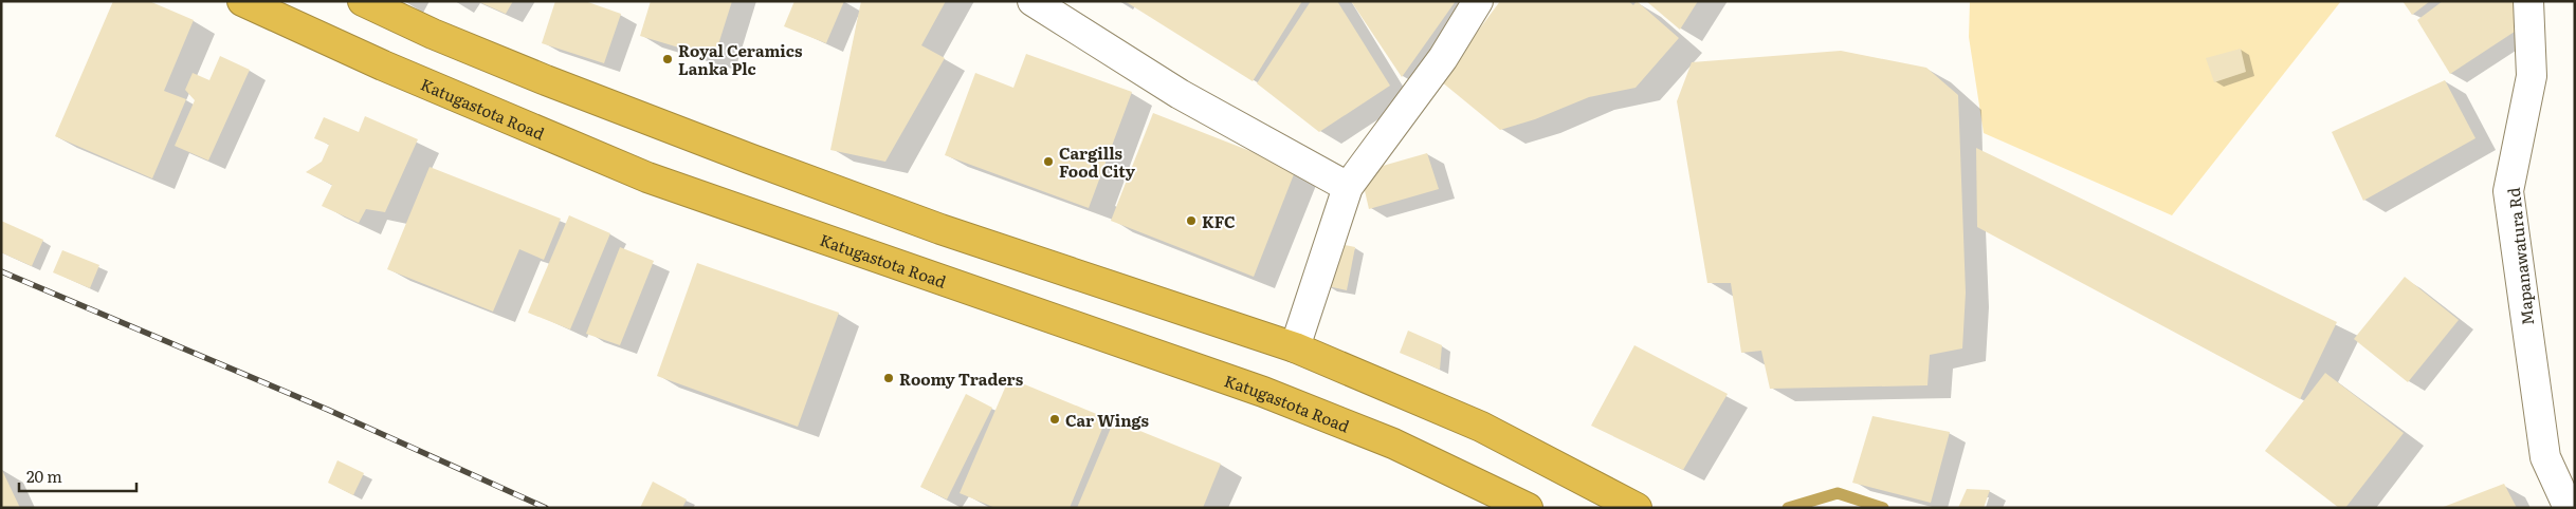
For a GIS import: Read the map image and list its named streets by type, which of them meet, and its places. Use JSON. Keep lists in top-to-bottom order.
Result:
{
  "streets": {
    "highway": ["Katugastota Road"],
    "street": ["Mapanawatura Rd"]
  },
  "places": [
    "Royal Ceramics Lanka Plc",
    "Cargills Food City",
    "KFC",
    "Roomy Traders",
    "Car Wings"
  ],
  "scale_bar": "20 m"
}
